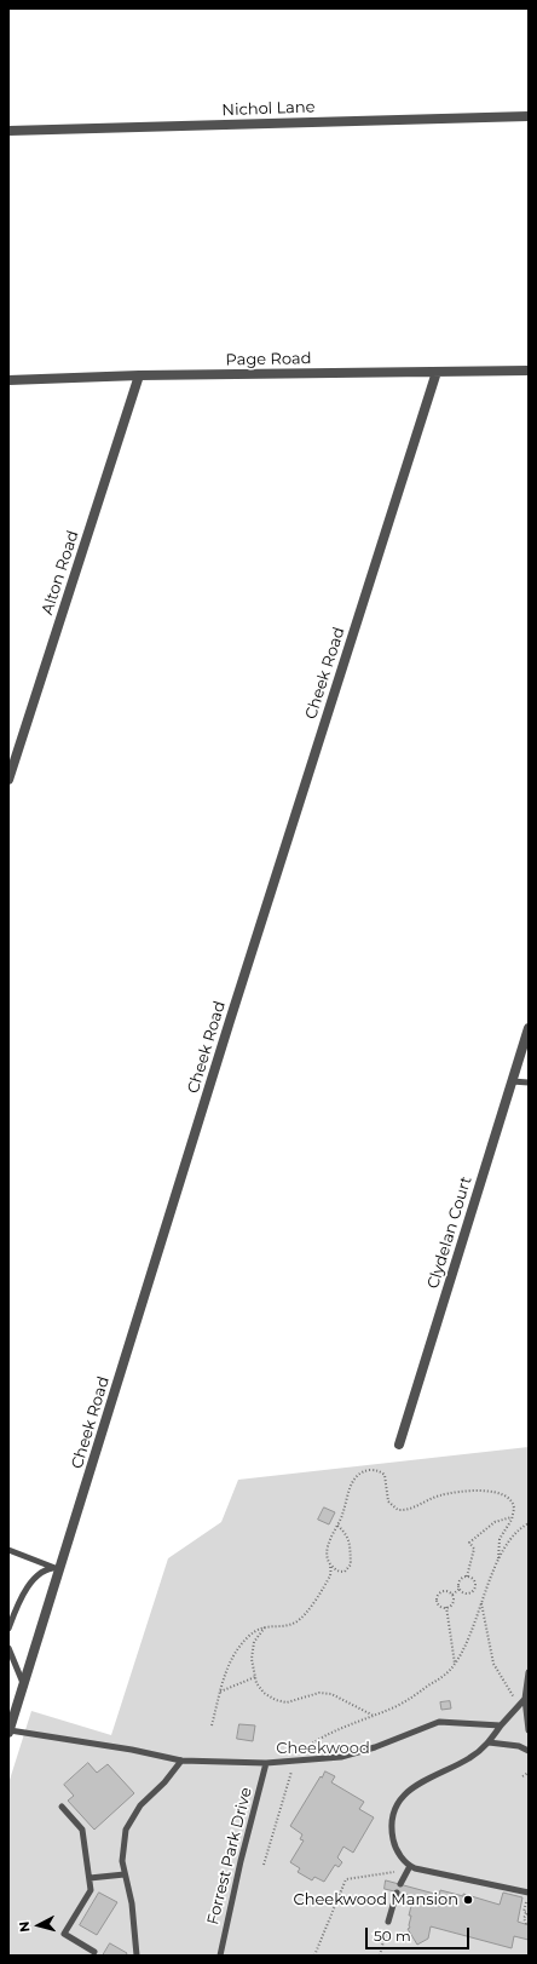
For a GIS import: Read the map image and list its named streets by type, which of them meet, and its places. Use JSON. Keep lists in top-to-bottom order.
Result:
{
  "streets": {
    "street": [
      "Nichol Lane",
      "Page Road",
      "Alton Road",
      "Cheek Road",
      "Clydelan Court"
    ],
    "lane": ["Forrest Park Drive"]
  },
  "crossings": [
    ["Page Road", "Alton Road"],
    ["Page Road", "Cheek Road"],
    ["Cheek Road", "Forrest Park Drive"]
  ],
  "parks": ["Cheekwood"],
  "places": ["Cheekwood Mansion"],
  "scale_bar": "50 m",
  "north": "left"
}
